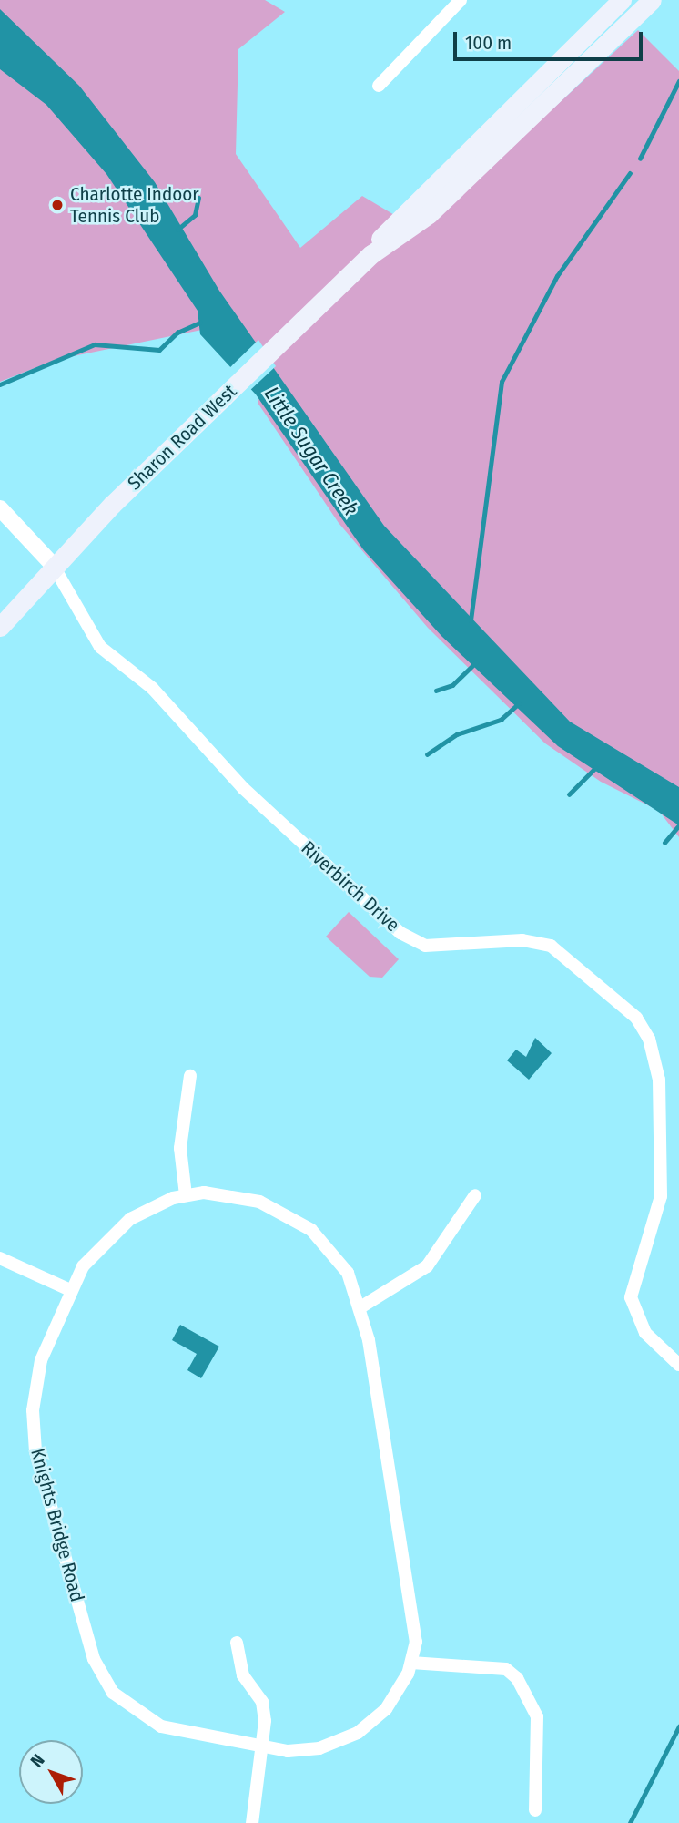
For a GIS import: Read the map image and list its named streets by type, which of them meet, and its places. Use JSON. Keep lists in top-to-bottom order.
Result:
{
  "streets": {
    "main road": ["Sharon Road West"],
    "street": ["Riverbirch Drive", "Knights Bridge Road"]
  },
  "crossings": [
    ["Sharon Road West", "Riverbirch Drive"]
  ],
  "water": ["Little Sugar Creek"],
  "places": ["Charlotte Indoor Tennis Club"],
  "scale_bar": "100 m",
  "north": "top left"
}
